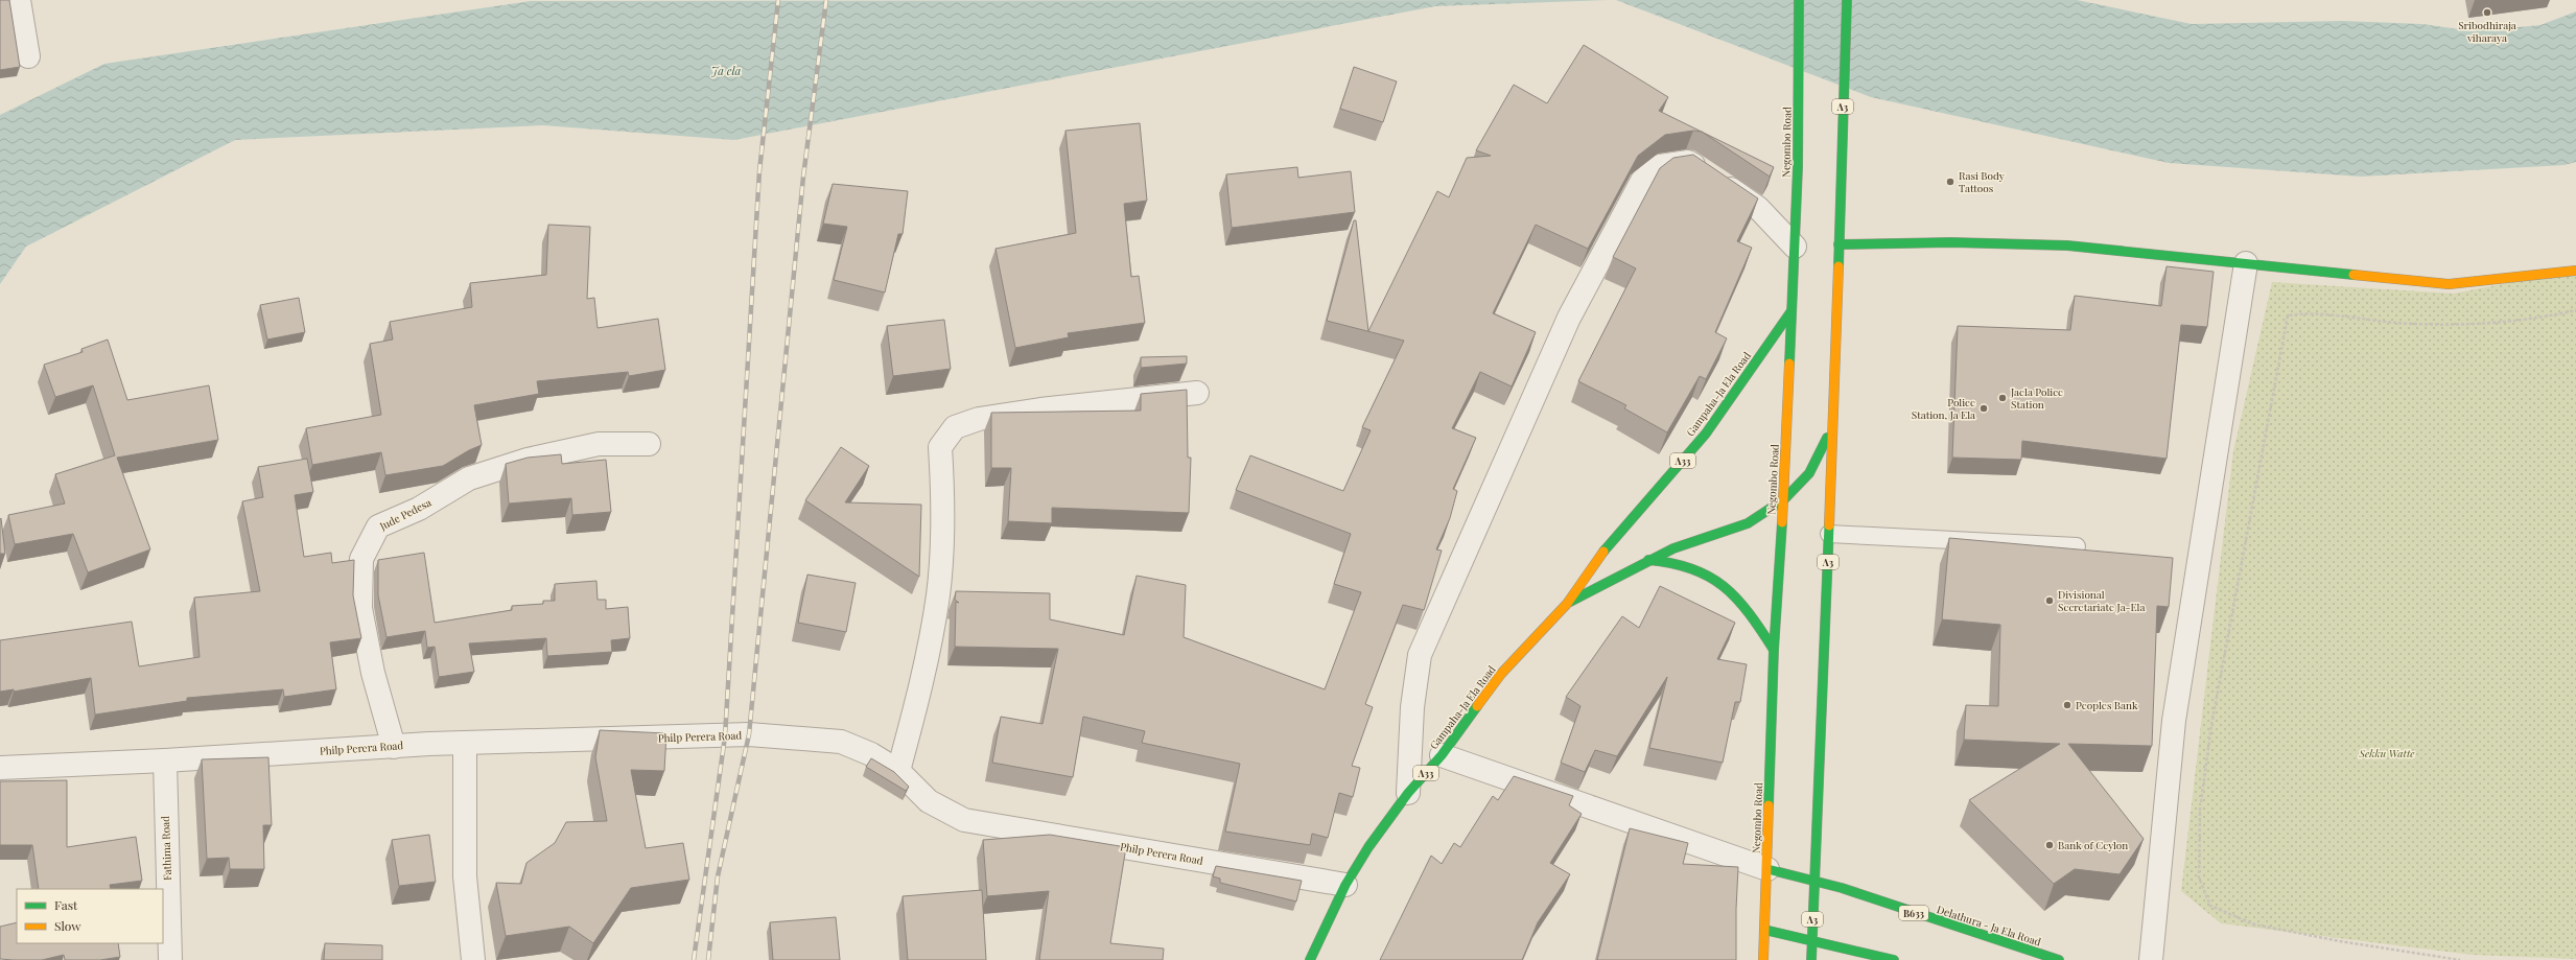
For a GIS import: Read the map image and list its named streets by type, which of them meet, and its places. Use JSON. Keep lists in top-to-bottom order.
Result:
{
  "streets": {
    "main road": [
      "A3",
      "Negombo Road",
      "Gampaha-Ja Ela Road",
      "A33",
      "B633",
      "Delathura - Ja Ela Road"
    ],
    "street": ["Jude Pedesa", "Philp Perera Road", "Fathima Road"]
  },
  "crossings": [
    ["A3", "Gampaha-Ja Ela Road"],
    ["A3", "Delathura - Ja Ela Road"],
    ["Negombo Road", "Gampaha-Ja Ela Road"],
    ["Negombo Road", "Delathura - Ja Ela Road"],
    ["Gampaha-Ja Ela Road", "Philp Perera Road"],
    ["Jude Pedesa", "Philp Perera Road"],
    ["Philp Perera Road", "Fathima Road"]
  ],
  "water": ["Ja ela"],
  "parks": ["Sekku Watte"],
  "places": [
    "Sribodhiraja viharaya",
    "Rasi Body Tattoos",
    "Jaela Police Station",
    "Police Station, Ja Ela",
    "Divisional Secretariate Ja-Ela",
    "Peoples Bank",
    "Bank of Ceylon"
  ],
  "legend": ["Fast", "Slow"]
}
